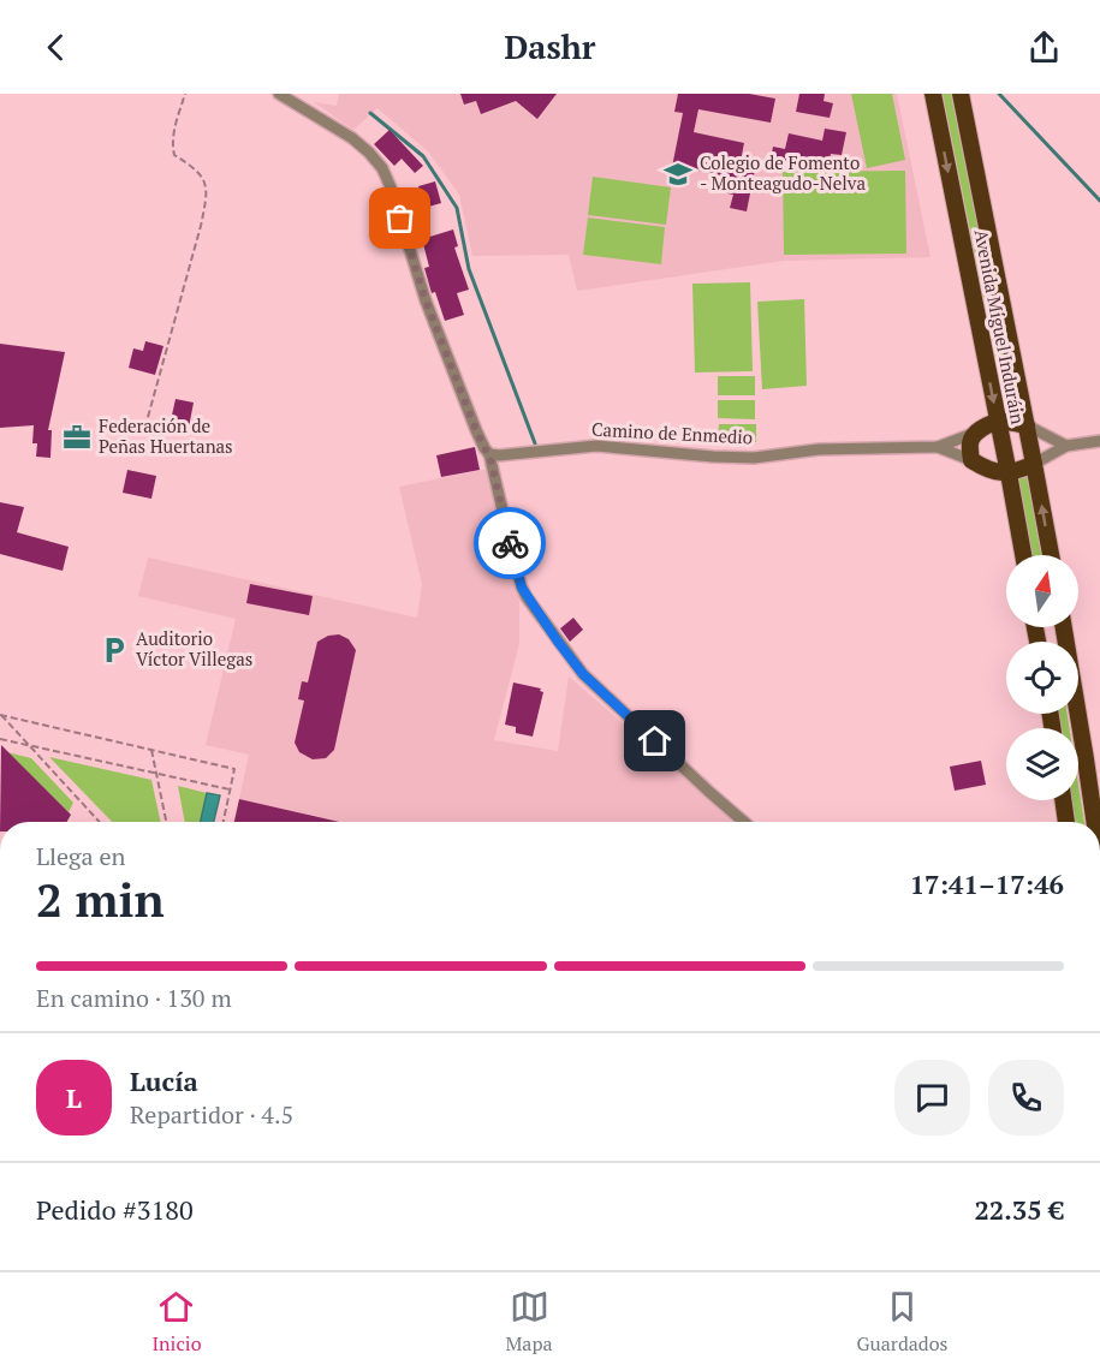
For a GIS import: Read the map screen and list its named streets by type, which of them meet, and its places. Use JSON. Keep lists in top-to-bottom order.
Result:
{
  "streets": {
    "main road": ["Avenida Miguel Induráin"],
    "street": ["Camino de Enmedio"]
  },
  "places": {
    "school or university": ["Colegio de Fomento - Monteagudo-Nelva"],
    "office": ["Federación de Peñas Huertanas"],
    "parking": ["Auditorio Víctor Villegas"]
  },
  "north": "top",
  "page": {
    "header": "Dashr",
    "heading": ["2 min", "Llega en", "17:41–17:46"],
    "panel": [
      "Lucía",
      "Repartidor · 4.5",
      "Pedido #3180",
      "22.35 €"
    ],
    "bar": "En camino · 130 m",
    "round": "L",
    "tabs": ["Inicio", "Mapa", "Guardados"]
  }
}
